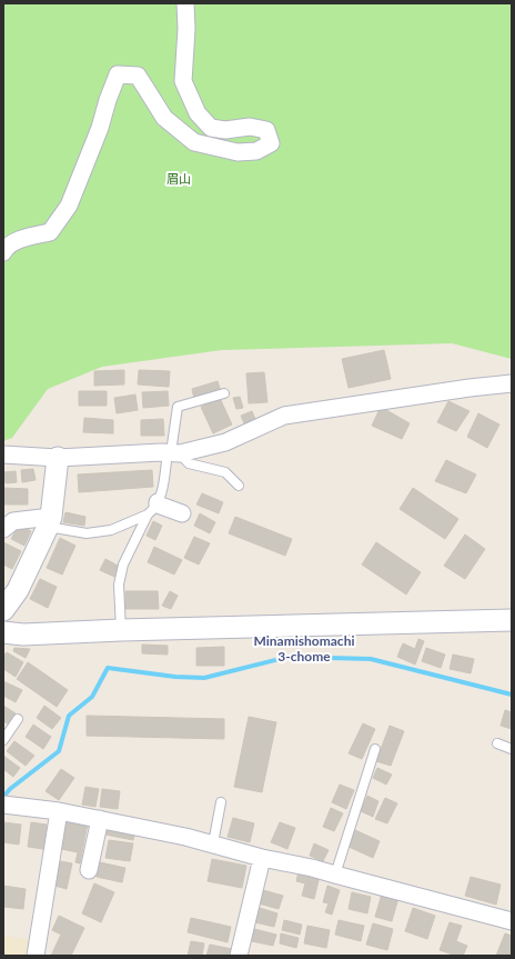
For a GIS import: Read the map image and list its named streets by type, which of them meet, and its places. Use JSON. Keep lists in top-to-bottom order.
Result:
{
  "districts": ["Minamishomachi 3-chome"],
  "parks": ["眉山"]
}
